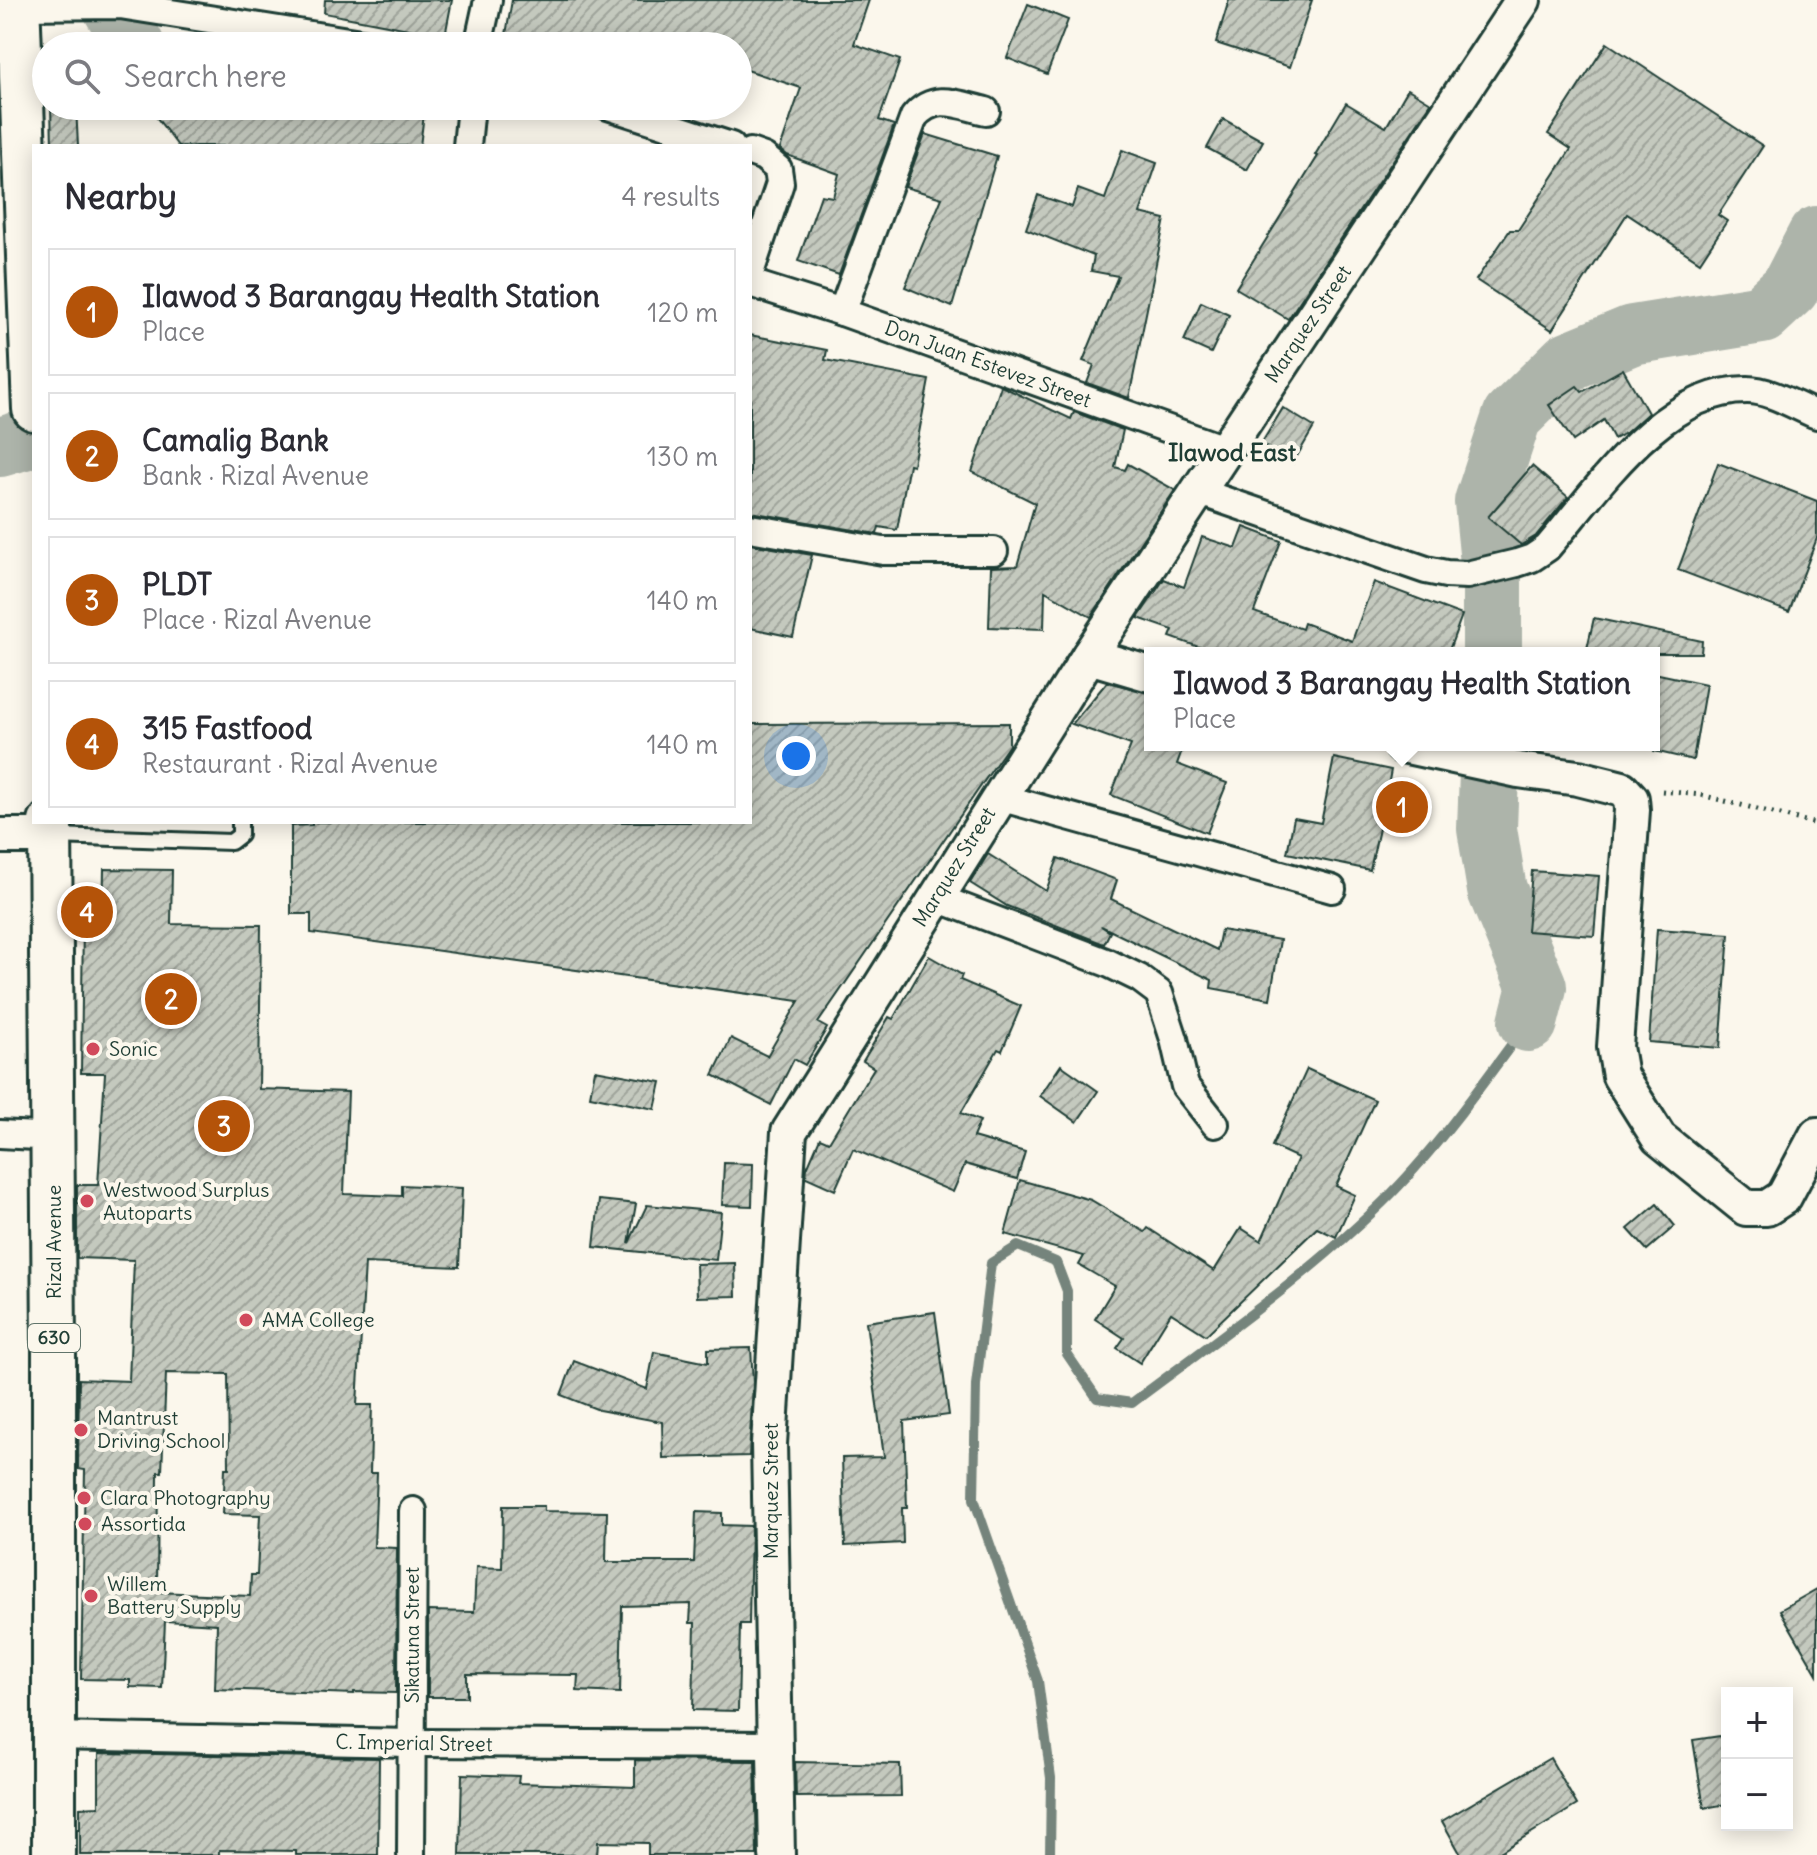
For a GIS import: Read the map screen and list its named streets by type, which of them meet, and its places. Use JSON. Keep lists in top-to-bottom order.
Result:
{
  "streets": {
    "main road": ["Rizal Avenue", "630"],
    "street": [
      "Marquez Street",
      "Don Juan Estevez Street",
      "Sikatuna Street",
      "C. Imperial Street"
    ]
  },
  "crossings": [
    ["Marquez Street", "Don Juan Estevez Street"],
    ["Marquez Street", "C. Imperial Street"],
    ["Rizal Avenue", "C. Imperial Street"],
    ["Sikatuna Street", "C. Imperial Street"]
  ],
  "districts": ["Ilawod East"],
  "places": [
    "Sonic",
    "Westwood Surplus Autoparts",
    "AMA College",
    "Mantrust Driving School",
    "Clara Photography",
    "Assortida",
    "Willem Battery Supply"
  ],
  "page": {
    "search": "Search here",
    "heading": ["Nearby", "4 results"],
    "list": [
      {
        "mark": "1",
        "name": "Ilawod 3 Barangay Health Station",
        "note": "Place",
        "value": "120 m"
      },
      {
        "mark": "2",
        "name": "Camalig Bank",
        "note": "Bank · Rizal Avenue",
        "value": "130 m"
      },
      {
        "mark": "3",
        "name": "PLDT",
        "note": "Place · Rizal Avenue",
        "value": "140 m"
      },
      {
        "mark": "4",
        "name": "315 Fastfood",
        "note": "Restaurant · Rizal Avenue",
        "value": "140 m"
      }
    ],
    "popup": ["Ilawod 3 Barangay Health Station", "Place"],
    "pins": [
      "1",
      "4",
      "2",
      "3"
    ],
    "map_buttons": ["+", "−"]
  }
}
